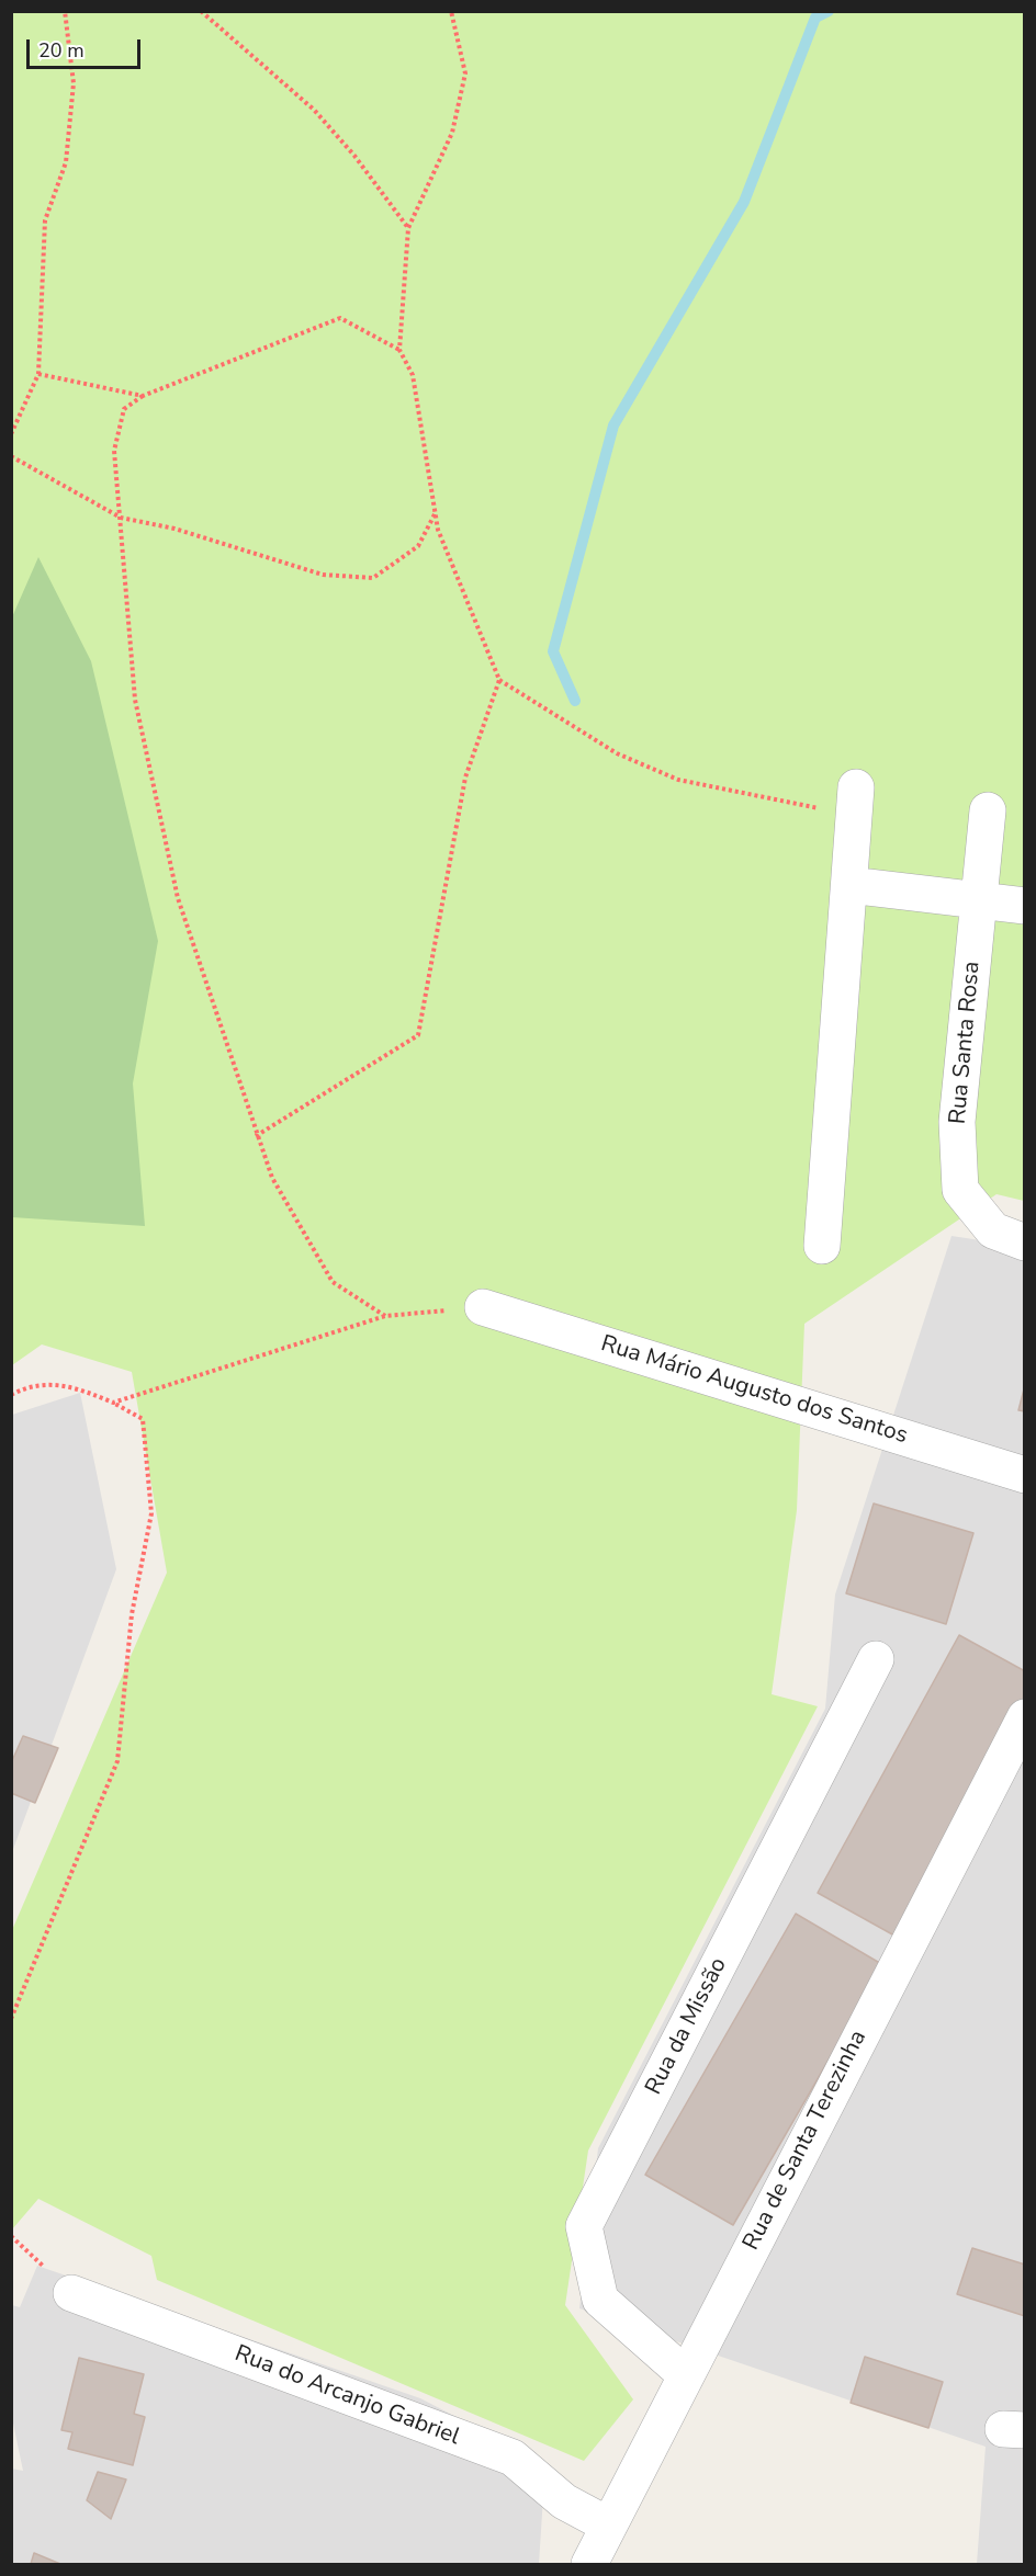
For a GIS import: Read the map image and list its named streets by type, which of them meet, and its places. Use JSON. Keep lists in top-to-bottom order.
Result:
{
  "streets": {
    "street": [
      "Rua Santa Rosa",
      "Rua Mário Augusto dos Santos",
      "Rua da Missão",
      "Rua de Santa Terezinha",
      "Rua do Arcanjo Gabriel"
    ]
  },
  "crossings": [
    ["Rua da Missão", "Rua de Santa Terezinha"],
    ["Rua de Santa Terezinha", "Rua do Arcanjo Gabriel"]
  ],
  "scale_bar": "20 m"
}
